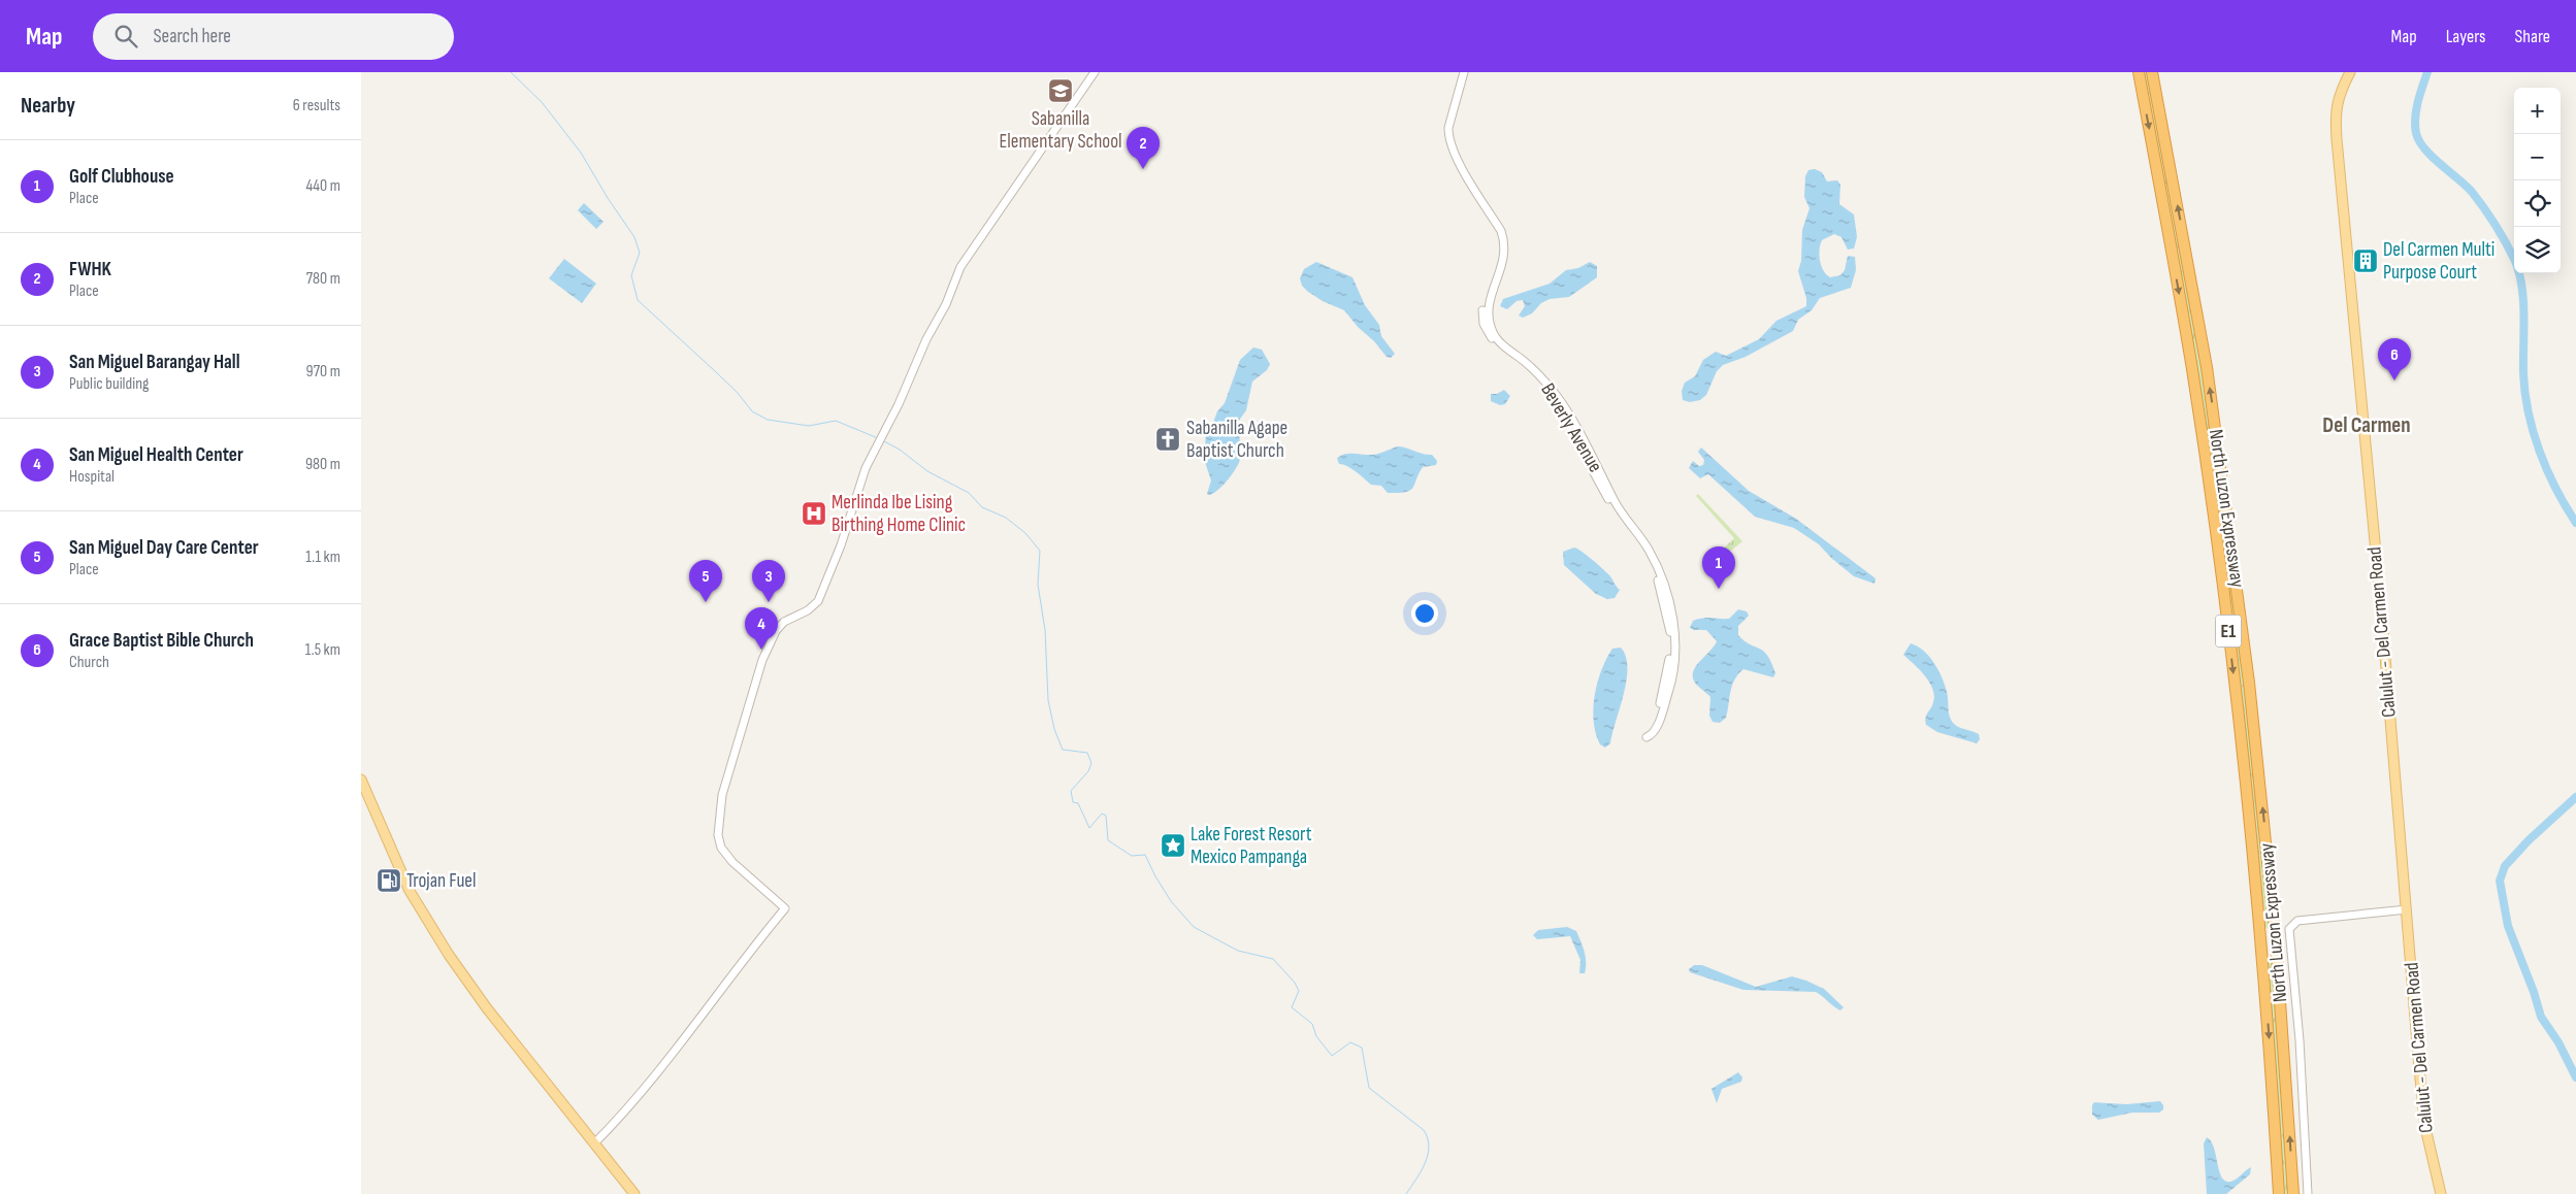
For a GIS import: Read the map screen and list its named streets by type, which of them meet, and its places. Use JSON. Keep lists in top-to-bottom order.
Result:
{
  "streets": {
    "highway": ["North Luzon Expressway", "E1"],
    "main road": ["Calulut - Del Carmen Road"],
    "street": ["Beverly Avenue"]
  },
  "districts": ["Del Carmen"],
  "places": {
    "school or university": ["Sabanilla Elementary School"],
    "building": ["Del Carmen Multi Purpose Court"],
    "church": ["Sabanilla Agape Baptist Church"],
    "hospital": ["Merlinda Ibe Lising Birthing Home Clinic"],
    "place": ["Lake Forest Resort Mexico Pampanga"],
    "fuel station": ["Trojan Fuel"]
  },
  "page": {
    "header": "Map",
    "search": "Search here",
    "nav": ["Map", "Layers", "Share"],
    "heading": ["Nearby", "6 results"],
    "map_buttons": ["+", "−"],
    "pins": [
      "2",
      "6",
      "1",
      "3",
      "5",
      "4"
    ],
    "list": [
      {
        "mark": "1",
        "name": "Golf Clubhouse",
        "note": "Place",
        "value": "440 m"
      },
      {
        "mark": "2",
        "name": "FWHK",
        "note": "Place",
        "value": "780 m"
      },
      {
        "mark": "3",
        "name": "San Miguel Barangay Hall",
        "note": "Public building",
        "value": "970 m"
      },
      {
        "mark": "4",
        "name": "San Miguel Health Center",
        "note": "Hospital",
        "value": "980 m"
      },
      {
        "mark": "5",
        "name": "San Miguel Day Care Center",
        "note": "Place",
        "value": "1.1 km"
      },
      {
        "mark": "6",
        "name": "Grace Baptist Bible Church",
        "note": "Church",
        "value": "1.5 km"
      }
    ]
  }
}
